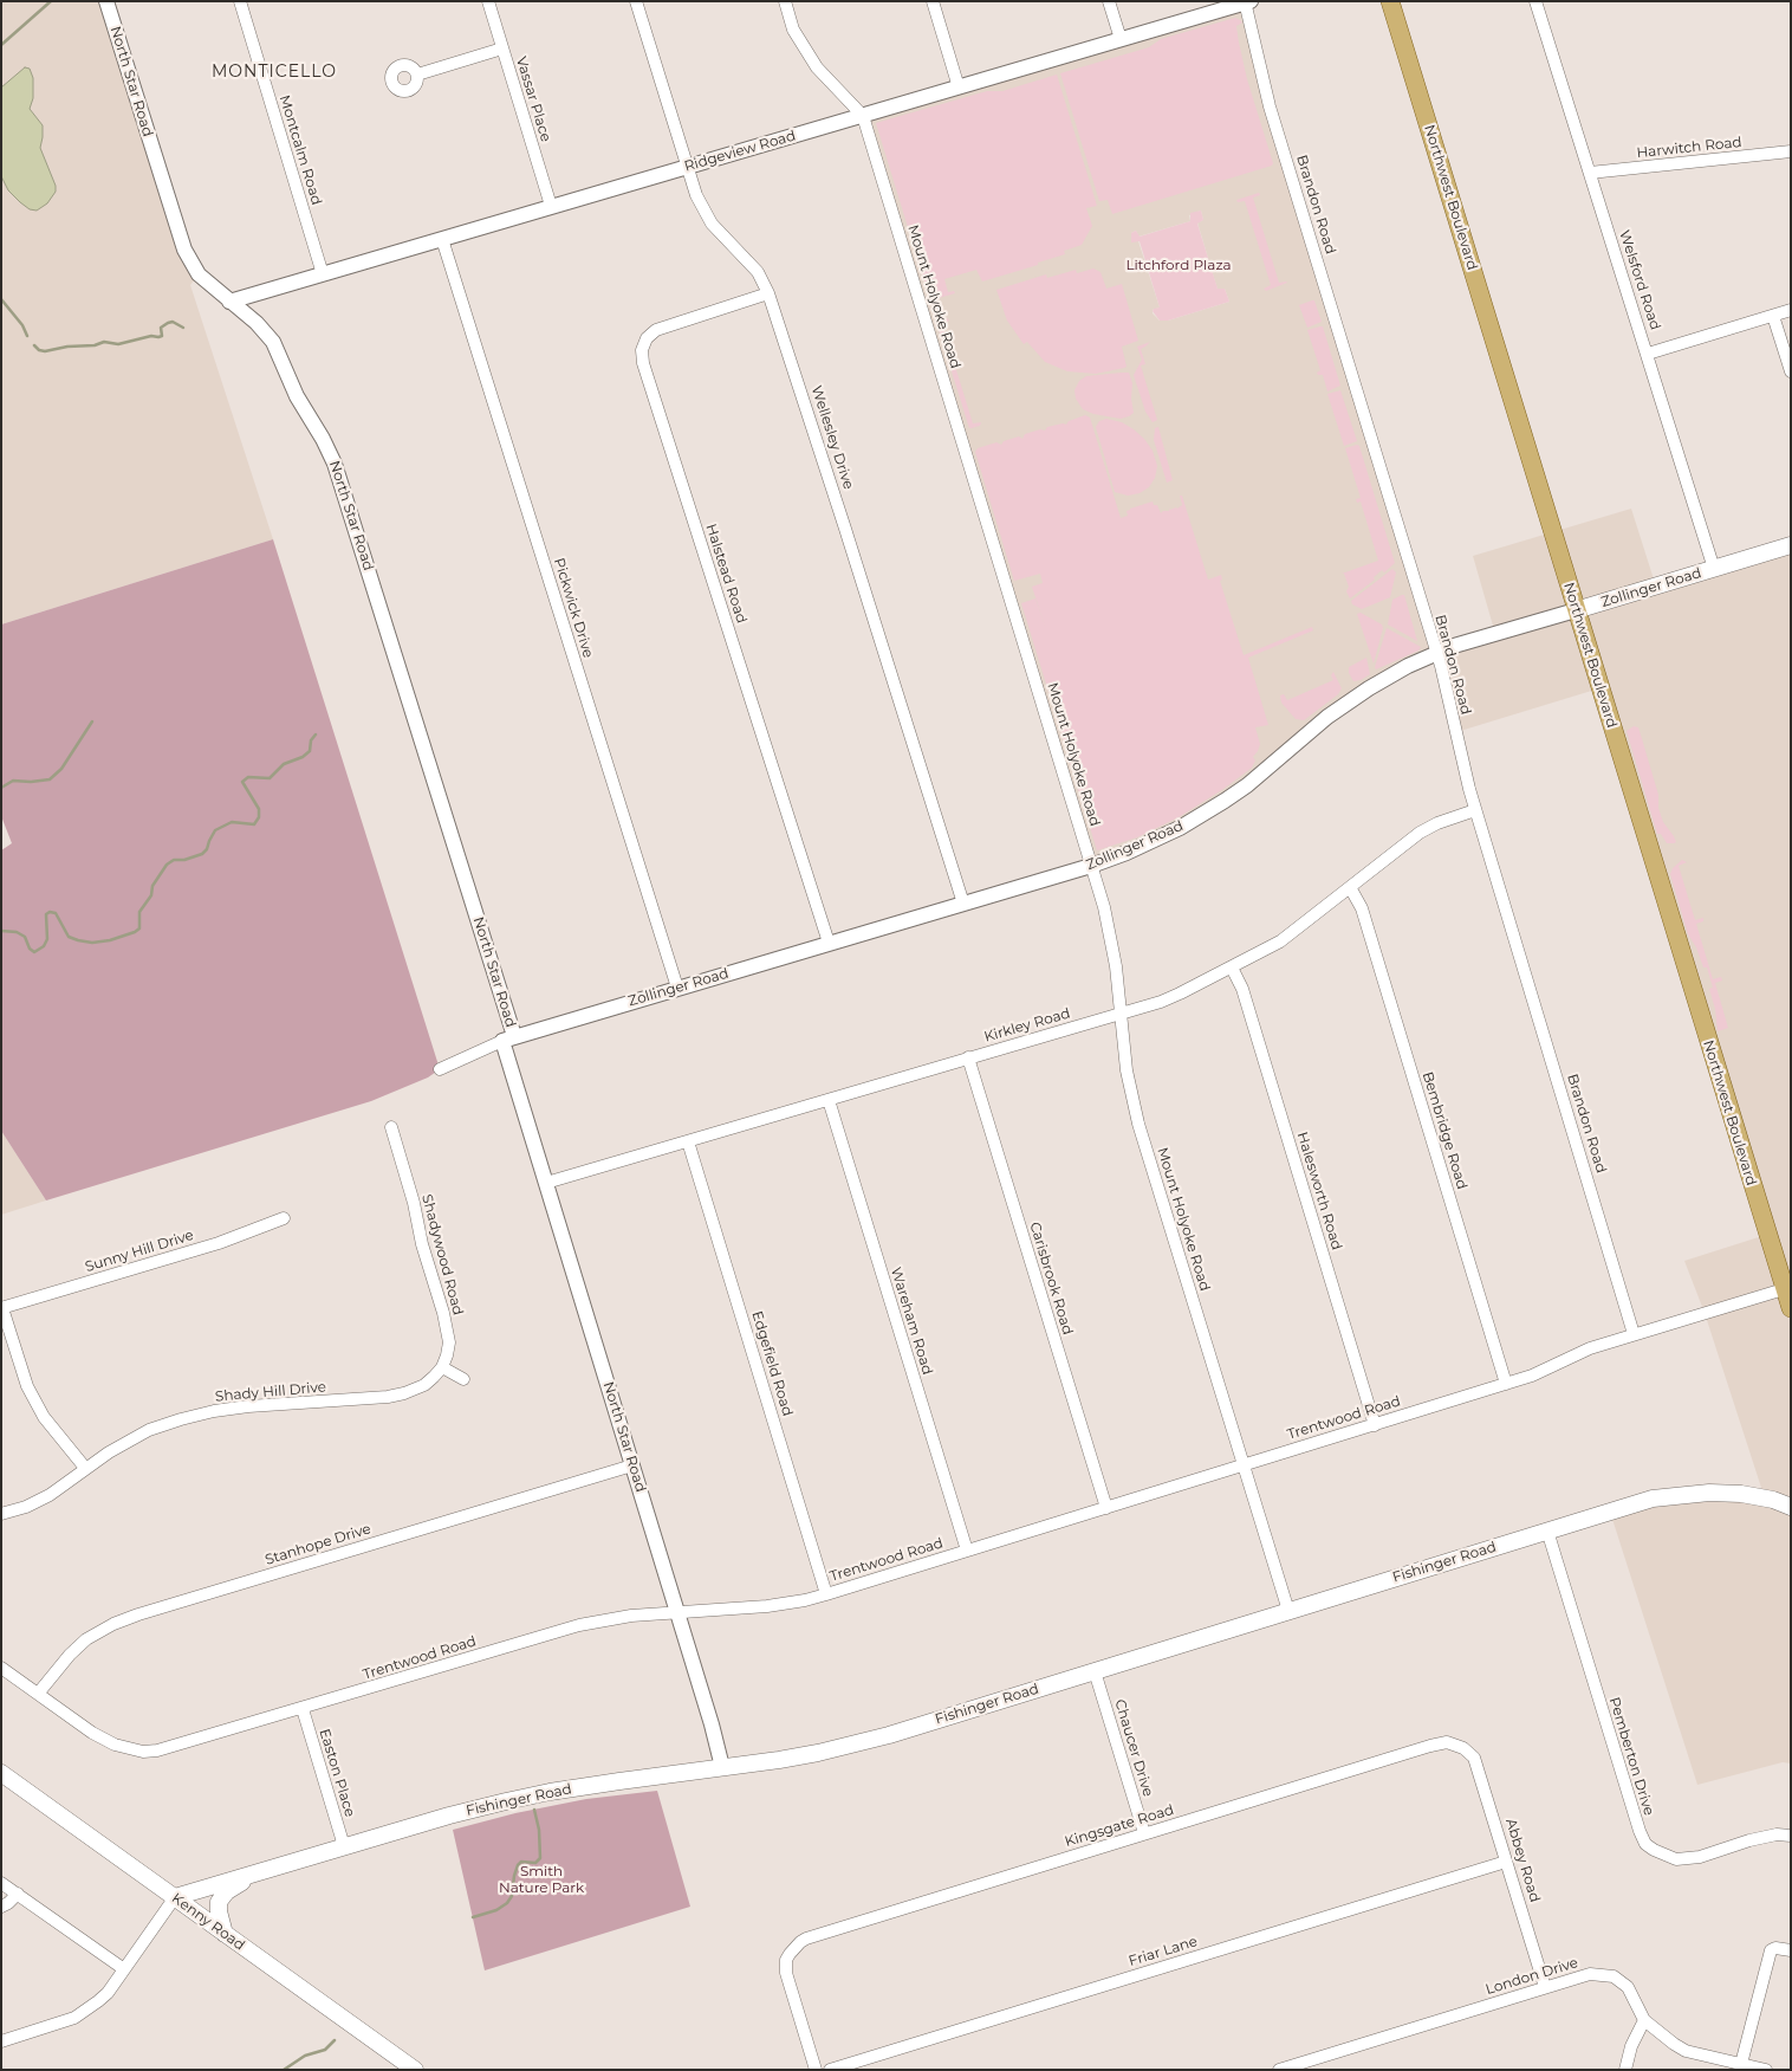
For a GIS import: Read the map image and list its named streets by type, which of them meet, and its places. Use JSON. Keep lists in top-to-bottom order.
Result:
{
  "streets": {
    "main road": [
      "Northwest Boulevard",
      "Zollinger Road",
      "Fishinger Road",
      "Kenny Road"
    ],
    "street": [
      "North Star Road",
      "Vassar Place",
      "Harwitch Road",
      "Montcalm Road",
      "Ridgeview Road",
      "Brandon Road",
      "Welsford Road",
      "Mount Holyoke Road",
      "Wellesley Drive",
      "Halstead Road",
      "Pickwick Drive",
      "Kirkley Road",
      "Bembridge Road",
      "Halesworth Road",
      "Sunny Hill Drive",
      "Shadywood Road",
      "Carisbrook Road",
      "Wareham Road",
      "Edgefield Road",
      "Shady Hill Drive",
      "Trentwood Road",
      "Stanhope Drive",
      "Chaucer Drive",
      "Pemberton Drive",
      "Easton Place",
      "Kingsgate Road",
      "Abbey Road",
      "Friar Lane",
      "London Drive"
    ]
  },
  "crossings": [
    ["North Star Road", "Ridgeview Road"],
    ["North Star Road", "Zollinger Road"],
    ["North Star Road", "Kirkley Road"],
    ["North Star Road", "Trentwood Road"],
    ["North Star Road", "Stanhope Drive"],
    ["North Star Road", "Fishinger Road"],
    ["Vassar Place", "Ridgeview Road"],
    ["Harwitch Road", "Welsford Road"],
    ["Montcalm Road", "Ridgeview Road"],
    ["Ridgeview Road", "Brandon Road"],
    ["Ridgeview Road", "Mount Holyoke Road"],
    ["Ridgeview Road", "Wellesley Drive"],
    ["Ridgeview Road", "Pickwick Drive"],
    ["Northwest Boulevard", "Zollinger Road"],
    ["Northwest Boulevard", "Trentwood Road"],
    ["Brandon Road", "Zollinger Road"],
    ["Brandon Road", "Kirkley Road"],
    ["Brandon Road", "Trentwood Road"],
    ["Welsford Road", "Zollinger Road"],
    ["Mount Holyoke Road", "Zollinger Road"],
    ["Mount Holyoke Road", "Kirkley Road"],
    ["Mount Holyoke Road", "Trentwood Road"],
    ["Mount Holyoke Road", "Fishinger Road"],
    ["Wellesley Drive", "Halstead Road"],
    ["Wellesley Drive", "Zollinger Road"],
    ["Halstead Road", "Zollinger Road"],
    ["Zollinger Road", "Pickwick Drive"],
    ["Kirkley Road", "Bembridge Road"],
    ["Kirkley Road", "Halesworth Road"],
    ["Kirkley Road", "Carisbrook Road"],
    ["Kirkley Road", "Wareham Road"],
    ["Kirkley Road", "Edgefield Road"],
    ["Bembridge Road", "Trentwood Road"],
    ["Halesworth Road", "Trentwood Road"],
    ["Shadywood Road", "Shady Hill Drive"],
    ["Carisbrook Road", "Trentwood Road"],
    ["Wareham Road", "Trentwood Road"],
    ["Edgefield Road", "Trentwood Road"],
    ["Trentwood Road", "Stanhope Drive"],
    ["Trentwood Road", "Easton Place"],
    ["Fishinger Road", "Chaucer Drive"],
    ["Fishinger Road", "Pemberton Drive"],
    ["Fishinger Road", "Easton Place"],
    ["Fishinger Road", "Kenny Road"],
    ["Chaucer Drive", "Kingsgate Road"],
    ["Kingsgate Road", "Abbey Road"],
    ["Abbey Road", "Friar Lane"],
    ["Abbey Road", "London Drive"]
  ],
  "districts": ["MONTICELLO"],
  "parks": ["Litchford Plaza", "Smith Nature Park"]
}
